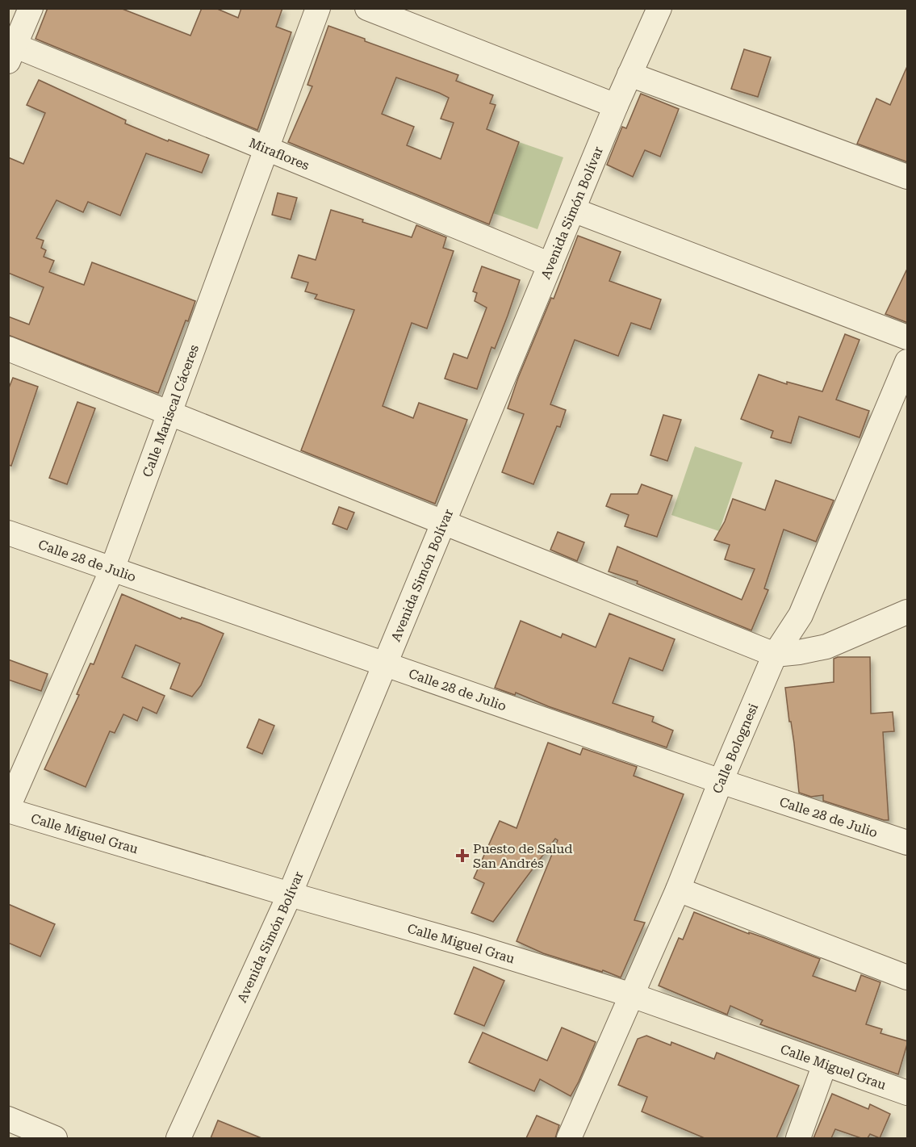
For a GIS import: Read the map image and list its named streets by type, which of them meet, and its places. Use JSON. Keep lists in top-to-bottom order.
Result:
{
  "streets": {
    "street": [
      "Miraflores",
      "Avenida Simón Bolívar",
      "Calle Mariscal Cáceres",
      "Calle 28 de Julio",
      "Calle Bolognesi",
      "Calle Miguel Grau"
    ]
  },
  "crossings": [
    ["Miraflores", "Avenida Simón Bolívar"],
    ["Miraflores", "Calle Mariscal Cáceres"],
    ["Avenida Simón Bolívar", "Calle 28 de Julio"],
    ["Avenida Simón Bolívar", "Calle Miguel Grau"],
    ["Calle Mariscal Cáceres", "Calle 28 de Julio"],
    ["Calle Mariscal Cáceres", "Calle Miguel Grau"],
    ["Calle 28 de Julio", "Calle Bolognesi"],
    ["Calle Bolognesi", "Calle Miguel Grau"]
  ],
  "places": {
    "health": ["Puesto de Salud San Andrés"]
  }
}
